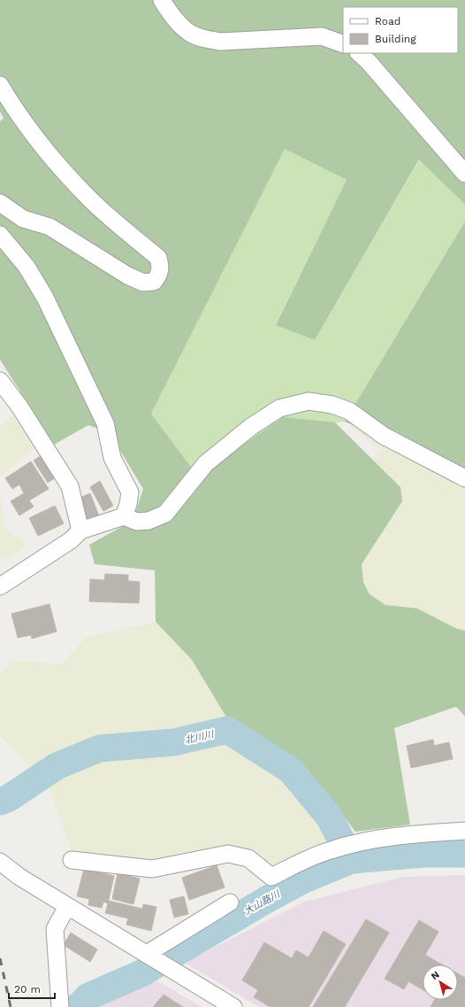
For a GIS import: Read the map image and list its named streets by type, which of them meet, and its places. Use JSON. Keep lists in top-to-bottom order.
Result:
{
  "water": ["北川川", "大山路川"],
  "legend": ["Road", "Building"],
  "scale_bar": "20 m",
  "north": "top left"
}
